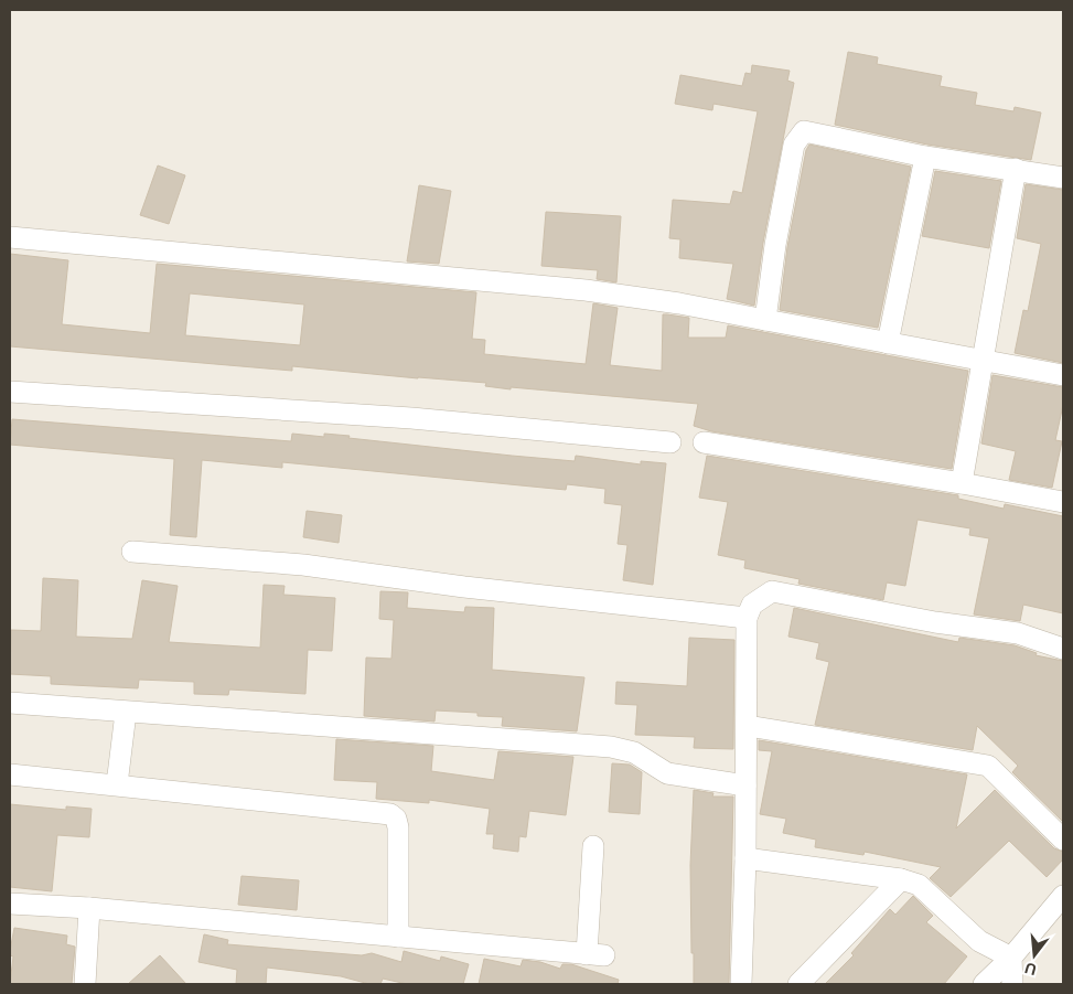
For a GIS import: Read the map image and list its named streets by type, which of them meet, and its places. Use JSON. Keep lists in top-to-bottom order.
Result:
{
  "north": "bottom"
}
